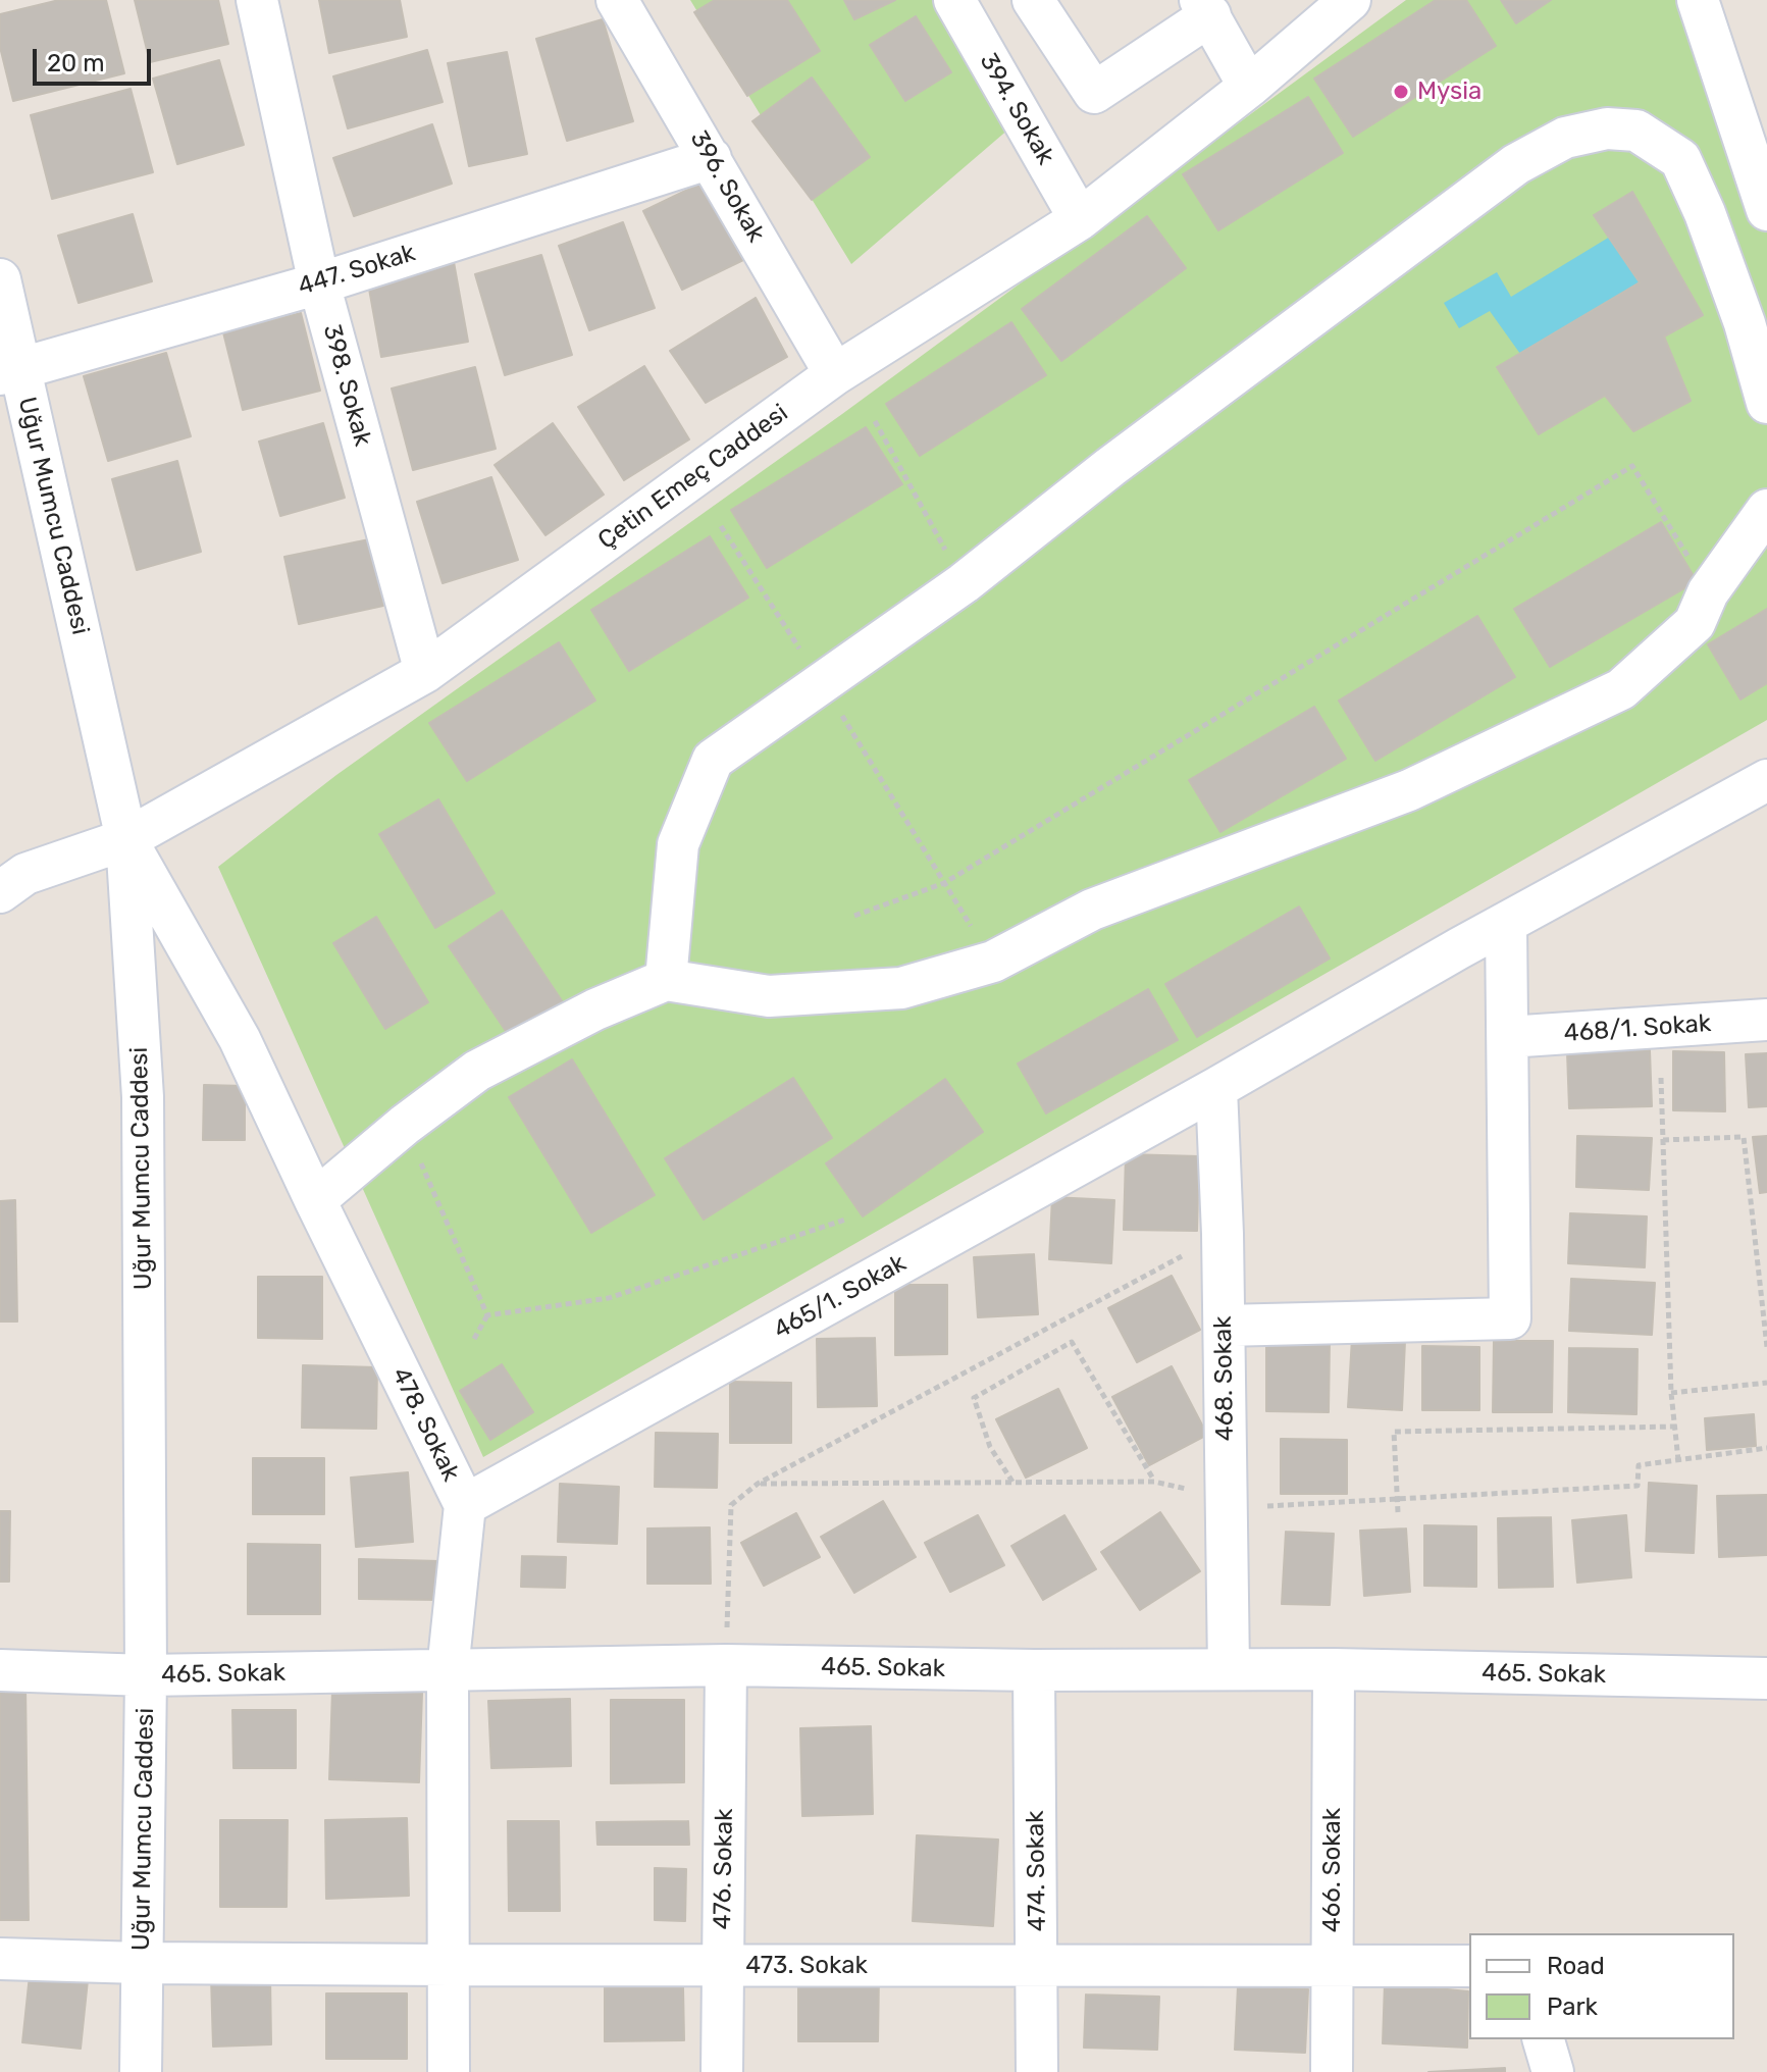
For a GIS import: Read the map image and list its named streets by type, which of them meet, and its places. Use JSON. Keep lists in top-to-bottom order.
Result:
{
  "streets": {
    "street": [
      "394. Sokak",
      "396. Sokak",
      "447. Sokak",
      "398. Sokak",
      "Çetin Emeç Caddesi",
      "Uğur Mumcu Caddesi",
      "468/1. Sokak",
      "465/1. Sokak",
      "468. Sokak",
      "478. Sokak",
      "465. Sokak",
      "476. Sokak",
      "466. Sokak",
      "474. Sokak",
      "473. Sokak"
    ]
  },
  "crossings": [
    ["394. Sokak", "Çetin Emeç Caddesi"],
    ["396. Sokak", "447. Sokak"],
    ["396. Sokak", "Çetin Emeç Caddesi"],
    ["447. Sokak", "398. Sokak"],
    ["447. Sokak", "Uğur Mumcu Caddesi"],
    ["398. Sokak", "Çetin Emeç Caddesi"],
    ["Çetin Emeç Caddesi", "Uğur Mumcu Caddesi"],
    ["Çetin Emeç Caddesi", "478. Sokak"],
    ["Uğur Mumcu Caddesi", "478. Sokak"],
    ["Uğur Mumcu Caddesi", "465. Sokak"],
    ["Uğur Mumcu Caddesi", "473. Sokak"],
    ["465/1. Sokak", "468. Sokak"],
    ["465/1. Sokak", "478. Sokak"],
    ["468. Sokak", "465. Sokak"],
    ["478. Sokak", "465. Sokak"],
    ["478. Sokak", "473. Sokak"],
    ["465. Sokak", "476. Sokak"],
    ["465. Sokak", "466. Sokak"],
    ["465. Sokak", "474. Sokak"],
    ["476. Sokak", "473. Sokak"],
    ["466. Sokak", "473. Sokak"],
    ["474. Sokak", "473. Sokak"]
  ],
  "places": ["Mysia"],
  "legend": ["Road", "Park"],
  "scale_bar": "20 m"
}
